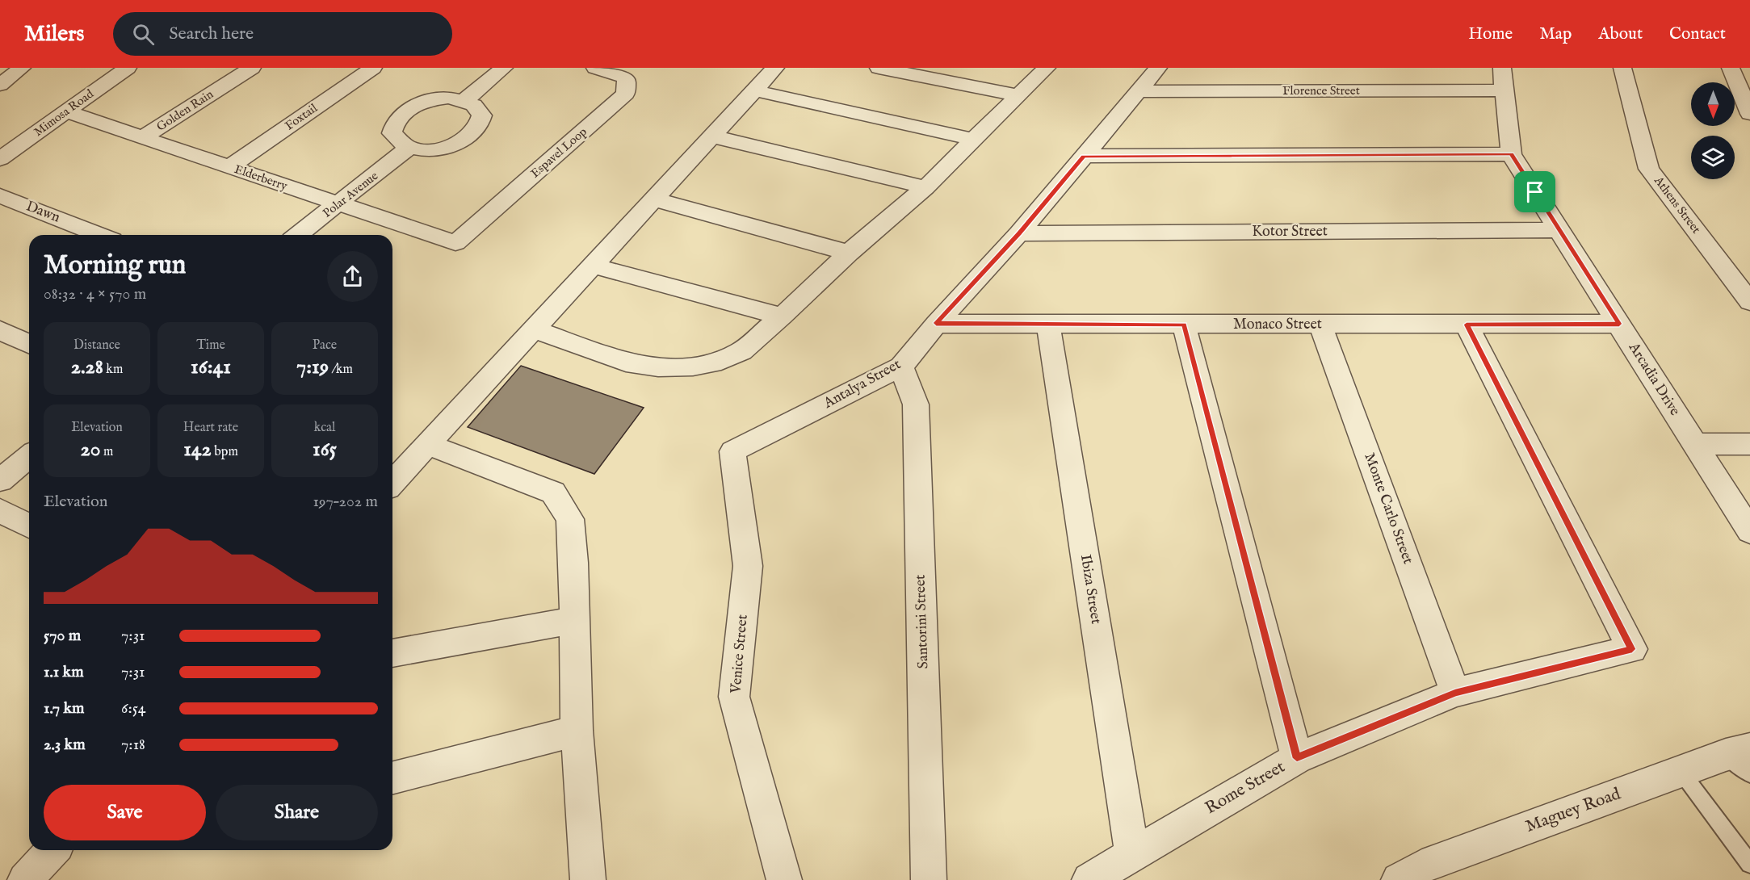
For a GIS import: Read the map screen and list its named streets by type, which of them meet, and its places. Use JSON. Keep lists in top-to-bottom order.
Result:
{
  "streets": {
    "street": [
      "Florence Street",
      "Golden Rain",
      "Mimosa Road",
      "Foxtail",
      "Espavel Loop",
      "Elderberry",
      "Polar Avenue",
      "Athens Street",
      "Dawn",
      "Kotor Street",
      "Monaco Street",
      "Arcadia Drive",
      "Antalya Street",
      "Monte Carlo Street",
      "Ibiza Street",
      "Santorini Street",
      "Venice Street",
      "Rome Street",
      "Maguey Road"
    ]
  },
  "crossings": [
    ["Florence Street", "Arcadia Drive"],
    ["Florence Street", "Antalya Street"],
    ["Golden Rain", "Elderberry"],
    ["Mimosa Road", "Elderberry"],
    ["Foxtail", "Elderberry"],
    ["Espavel Loop", "Elderberry"],
    ["Elderberry", "Polar Avenue"],
    ["Kotor Street", "Arcadia Drive"],
    ["Kotor Street", "Antalya Street"],
    ["Monaco Street", "Arcadia Drive"],
    ["Monaco Street", "Antalya Street"],
    ["Monaco Street", "Monte Carlo Street"],
    ["Monaco Street", "Ibiza Street"],
    ["Monaco Street", "Rome Street"],
    ["Antalya Street", "Santorini Street"],
    ["Antalya Street", "Venice Street"],
    ["Monte Carlo Street", "Rome Street"],
    ["Ibiza Street", "Rome Street"]
  ],
  "north": "bottom",
  "page": {
    "header": "Milers",
    "search": "Search here",
    "nav": [
      "Home",
      "Map",
      "About",
      "Contact"
    ],
    "heading": ["Morning run", "08:32 · 4 × 570 m"],
    "stats": [
      ["Distance", "2.28 km"],
      ["Time", "16:41"],
      ["Pace", "7:19 /km"],
      ["Elevation", "20 m"],
      ["Heart rate", "142 bpm"],
      ["kcal", "165"]
    ],
    "chart": ["Elevation", "197–202 m"],
    "list": [
      {
        "name": "570 m",
        "note": "7:31"
      },
      {
        "name": "1.1 km",
        "note": "7:31"
      },
      {
        "name": "1.7 km",
        "note": "6:54"
      },
      {
        "name": "2.3 km",
        "note": "7:18"
      }
    ],
    "buttons": ["Save", "Share"]
  }
}
